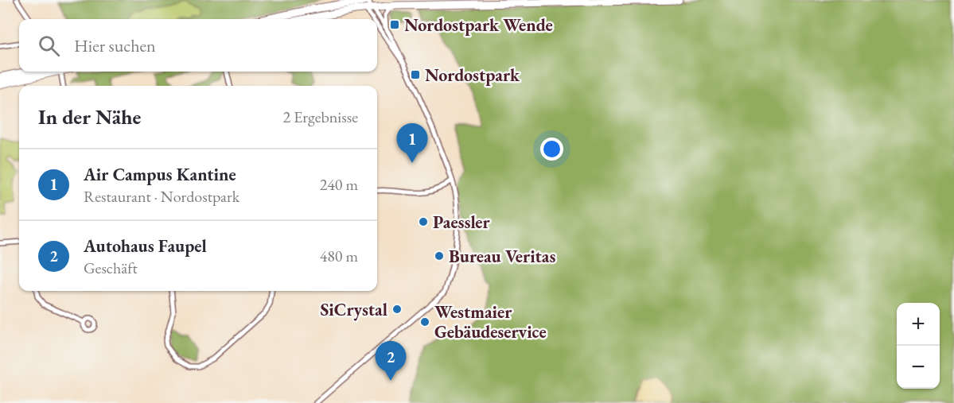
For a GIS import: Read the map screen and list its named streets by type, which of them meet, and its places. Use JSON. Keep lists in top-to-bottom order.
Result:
{
  "places": {
    "transit": ["Nordostpark Wende", "Nordostpark"],
    "other": [
      "Paessler",
      "Bureau Veritas",
      "SiCrystal",
      "Westmaier Gebäudeservice"
    ]
  },
  "page": {
    "search": "Hier suchen",
    "heading": ["In der Nähe", "2 Ergebnisse"],
    "pins": ["1", "2"],
    "list": [
      {
        "mark": "1",
        "name": "Air Campus Kantine",
        "note": "Restaurant · Nordostpark",
        "value": "240 m"
      },
      {
        "mark": "2",
        "name": "Autohaus Faupel",
        "note": "Geschäft",
        "value": "480 m"
      }
    ],
    "map_buttons": ["+", "−"]
  }
}
